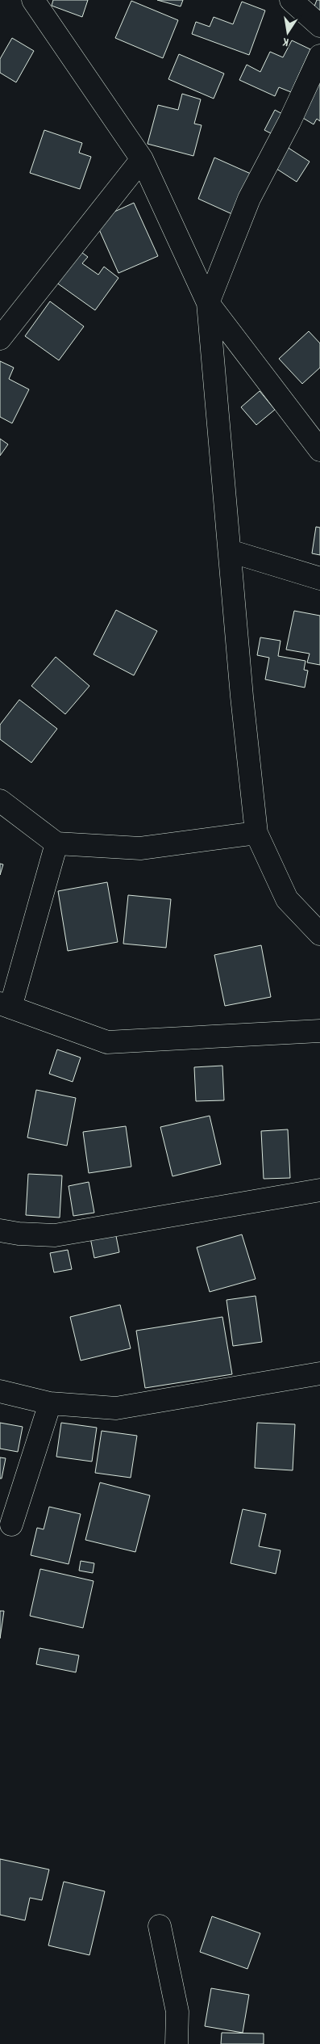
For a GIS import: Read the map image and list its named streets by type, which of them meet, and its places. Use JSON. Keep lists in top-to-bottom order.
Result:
{
  "north": "bottom"
}
